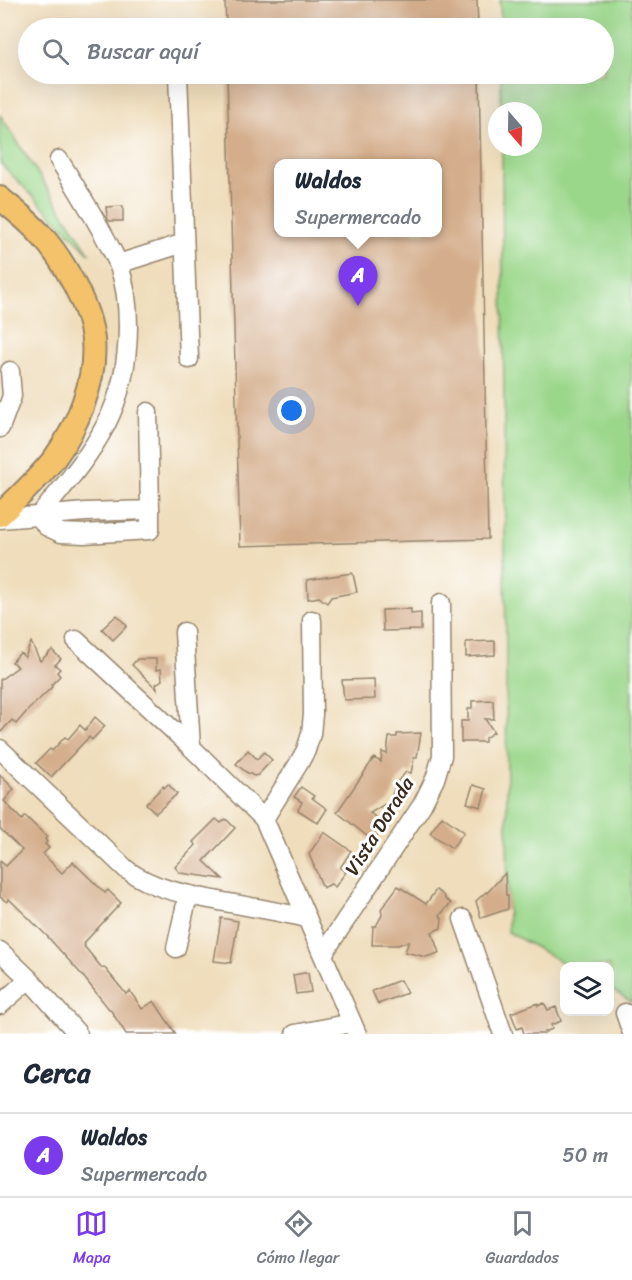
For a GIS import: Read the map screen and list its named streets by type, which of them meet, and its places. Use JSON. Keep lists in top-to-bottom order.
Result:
{
  "streets": {
    "street": ["Vista Dorada"]
  },
  "north": "bottom",
  "page": {
    "search": "Buscar aquí",
    "popup": ["Waldos", "Supermercado"],
    "pins": "A",
    "heading": "Cerca",
    "list": [
      {
        "mark": "A",
        "name": "Waldos",
        "note": "Supermercado",
        "value": "50 m"
      }
    ],
    "nav": ["Mapa", "Cómo llegar", "Guardados"]
  }
}
